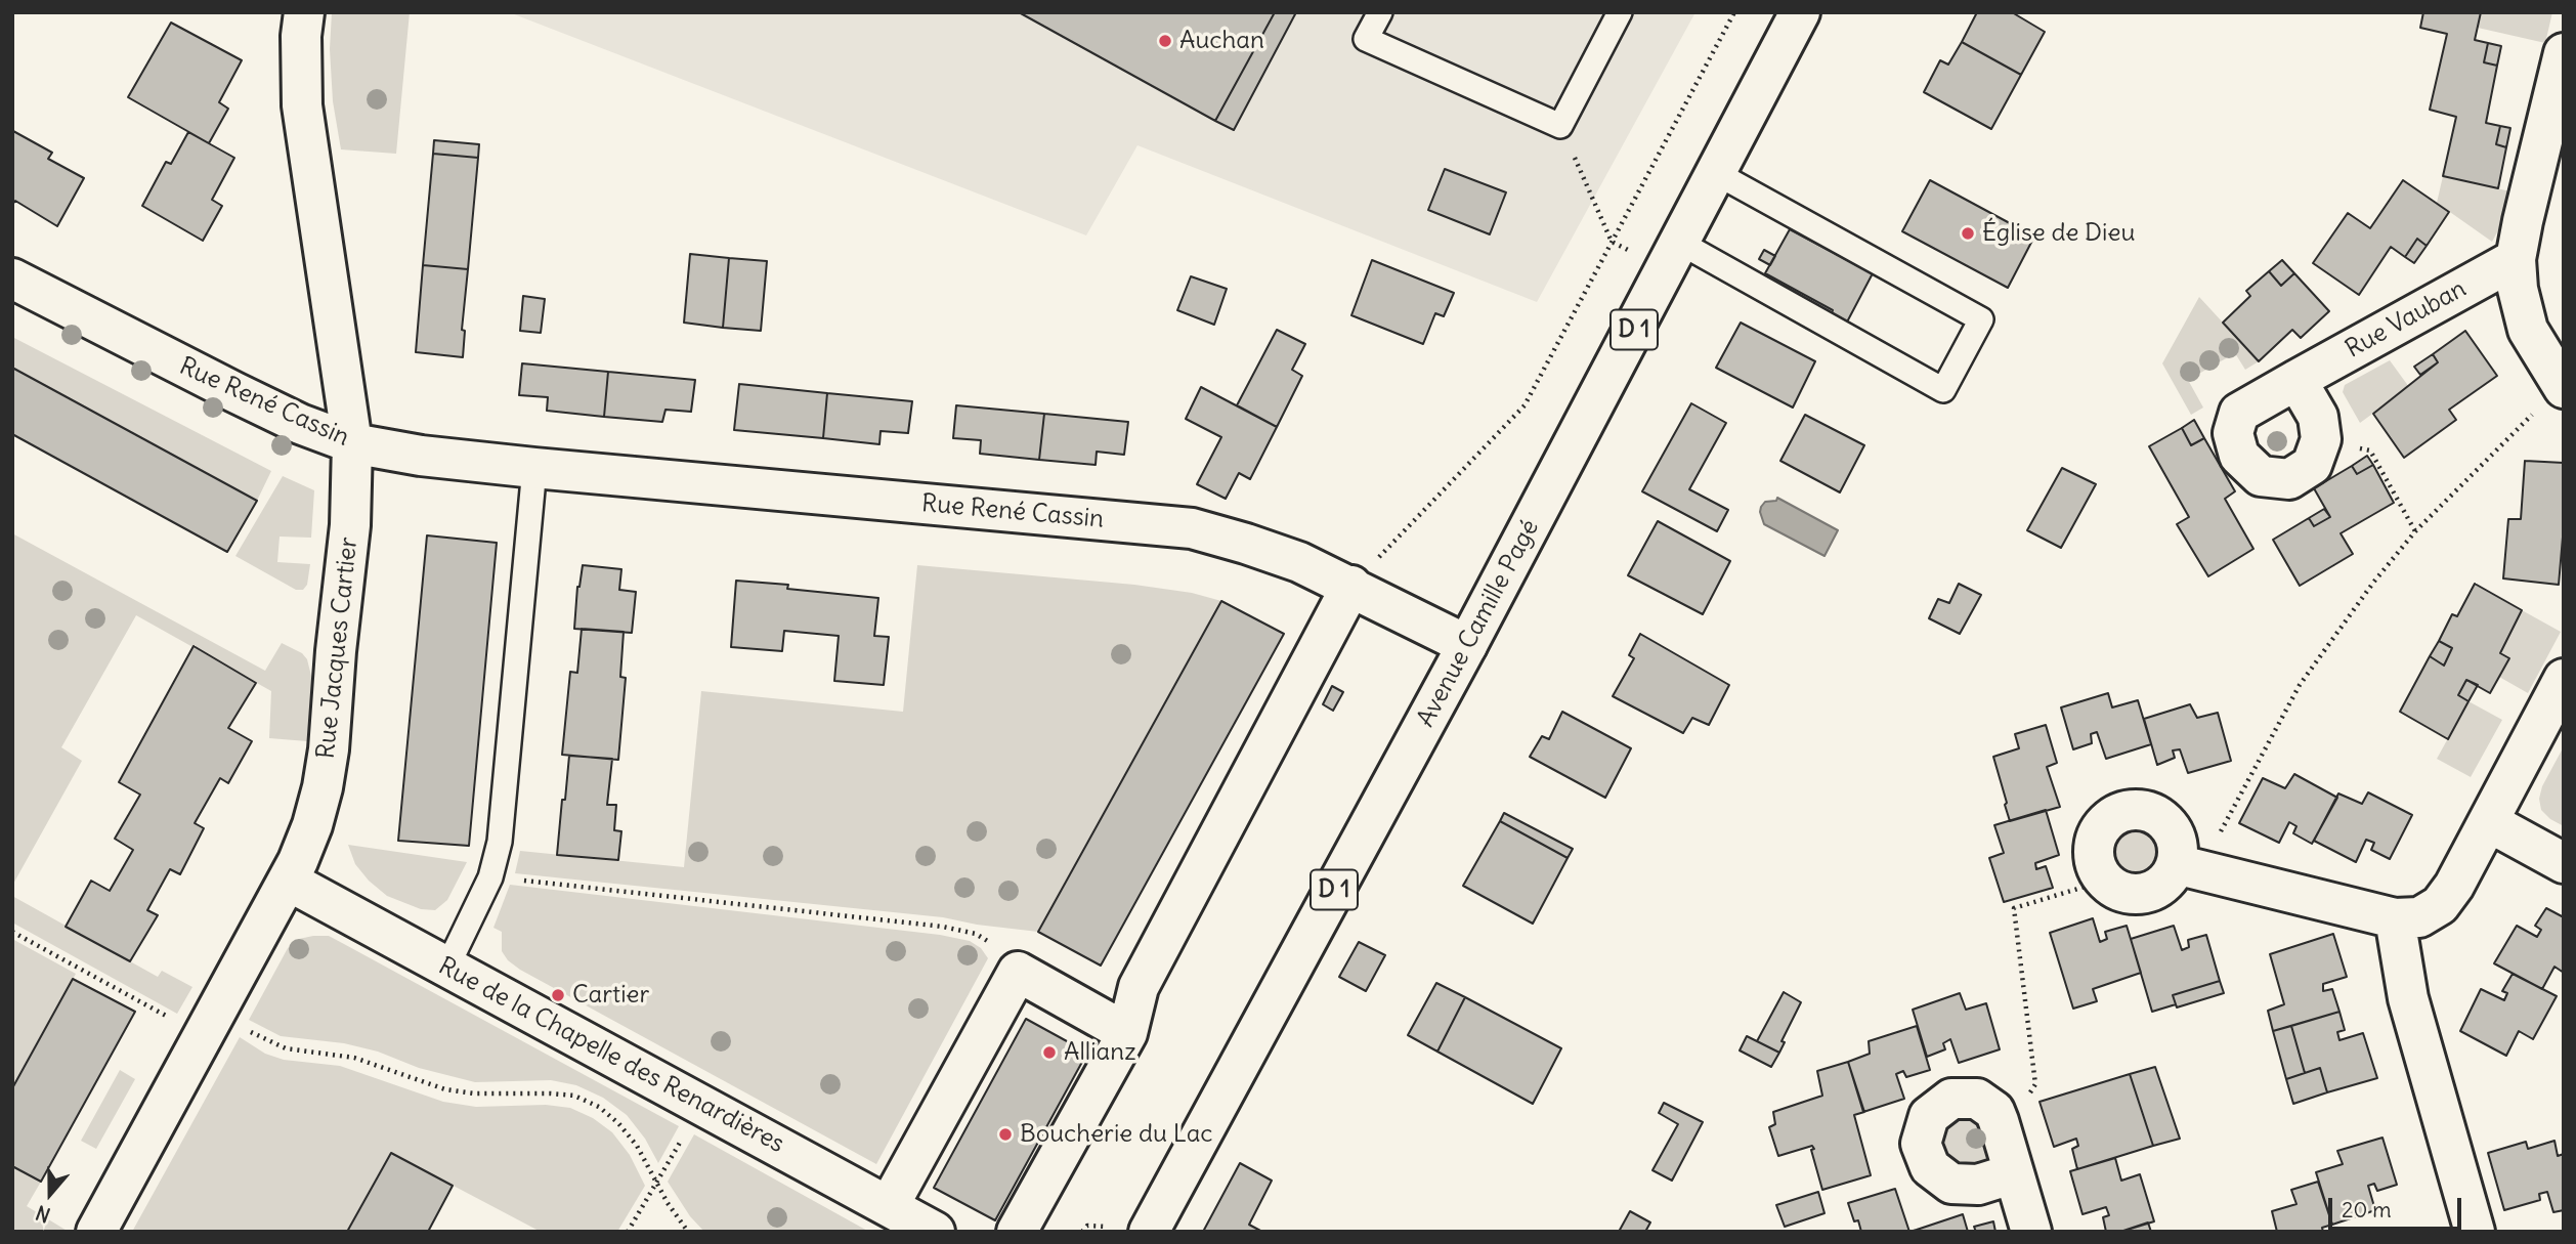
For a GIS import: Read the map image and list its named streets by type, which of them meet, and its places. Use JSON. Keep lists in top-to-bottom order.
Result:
{
  "streets": {
    "street": [
      "Rue Vauban",
      "D 1",
      "Rue René Cassin",
      "Avenue Camille Pagé",
      "Rue Jacques Cartier",
      "Rue de la Chapelle des Renardières"
    ]
  },
  "crossings": [
    ["Rue René Cassin", "Avenue Camille Pagé"],
    ["Rue René Cassin", "Rue Jacques Cartier"],
    ["Rue Jacques Cartier", "Rue de la Chapelle des Renardières"]
  ],
  "places": [
    "Auchan",
    "Église de Dieu",
    "Cartier",
    "Allianz",
    "Boucherie du Lac"
  ],
  "scale_bar": "20 m",
  "north": "bottom"
}
